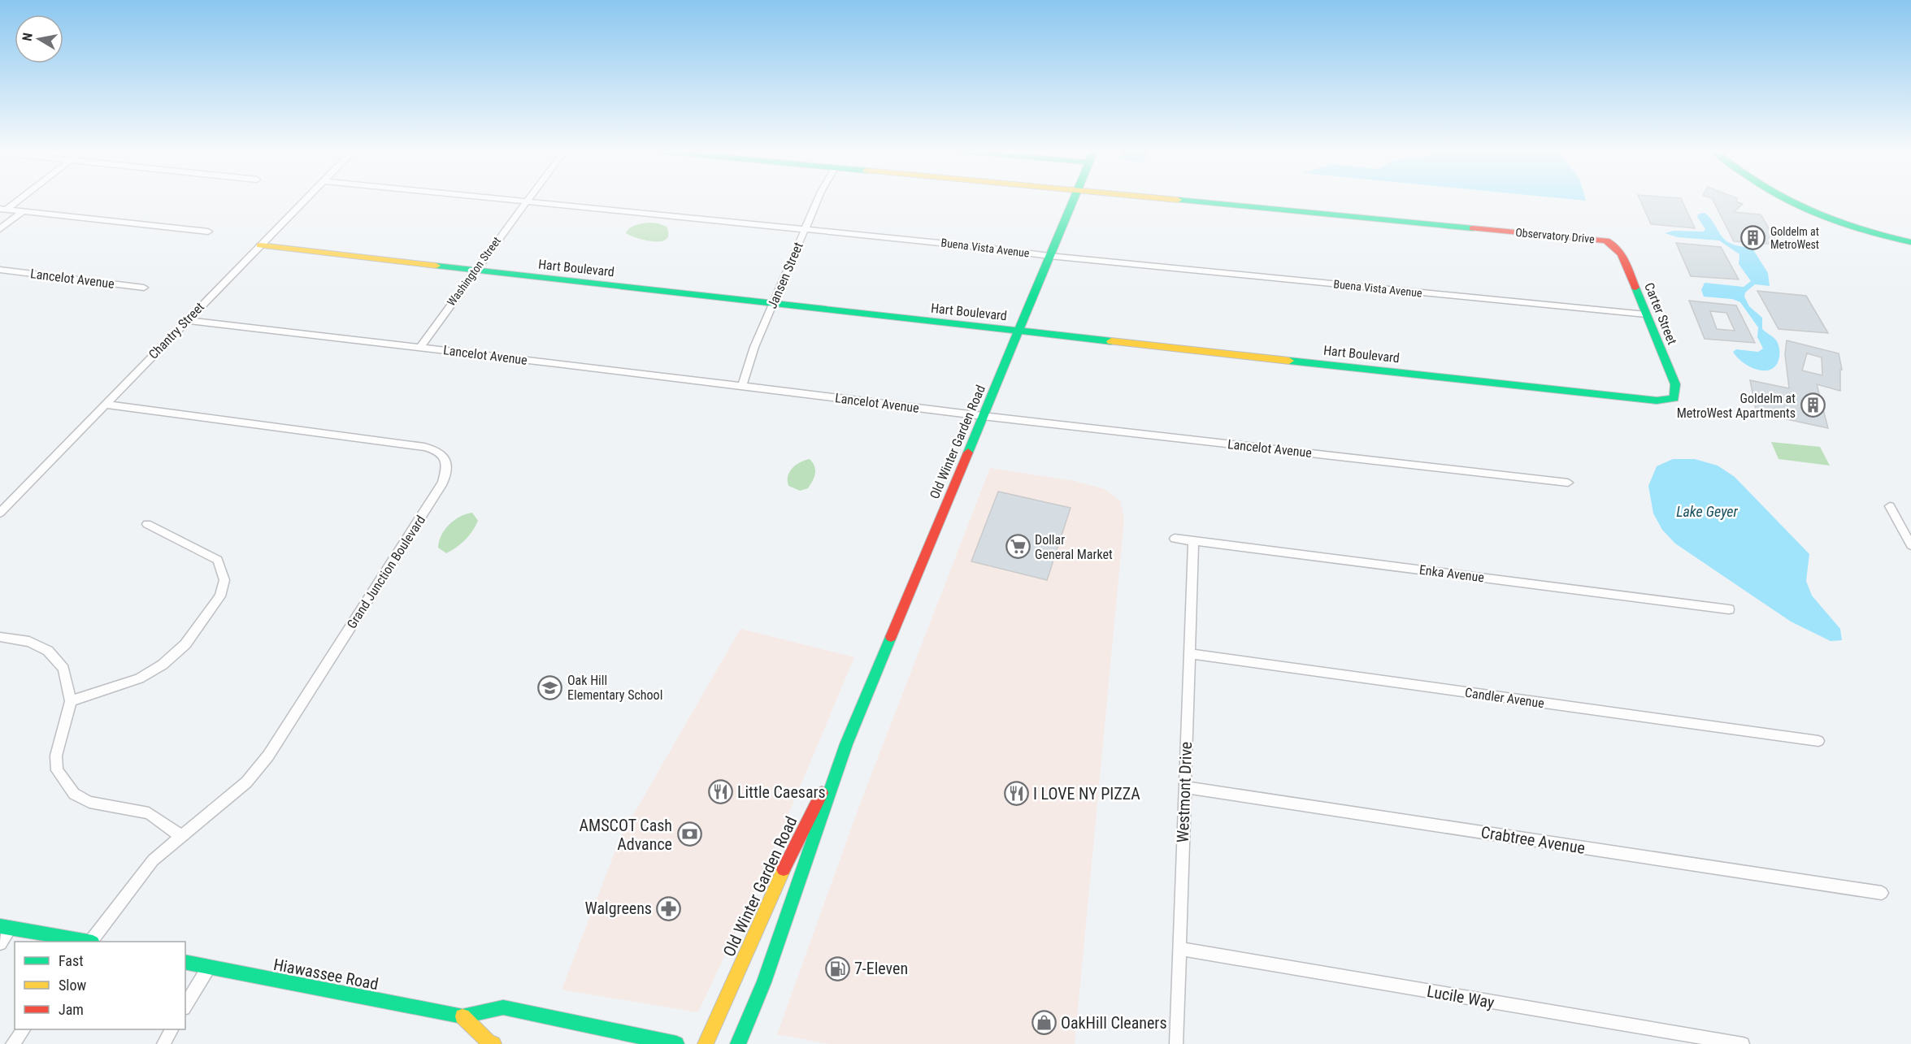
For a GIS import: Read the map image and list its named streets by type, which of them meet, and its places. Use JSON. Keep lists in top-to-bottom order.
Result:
{
  "streets": {
    "street": [
      "Observatory Drive",
      "Buena Vista Avenue",
      "Hart Boulevard",
      "Washington Street",
      "Jansen Street",
      "Lancelot Avenue",
      "Carter Street",
      "Chantry Street",
      "Old Winter Garden Road",
      "Grand Junction Boulevard",
      "Enka Avenue",
      "Candler Avenue",
      "Westmont Drive",
      "Crabtree Avenue",
      "Hiawassee Road",
      "Lucile Way"
    ]
  },
  "crossings": [
    ["Observatory Drive", "Carter Street"],
    ["Buena Vista Avenue", "Washington Street"],
    ["Buena Vista Avenue", "Jansen Street"],
    ["Buena Vista Avenue", "Carter Street"],
    ["Buena Vista Avenue", "Old Winter Garden Road"],
    ["Hart Boulevard", "Washington Street"],
    ["Hart Boulevard", "Jansen Street"],
    ["Hart Boulevard", "Carter Street"],
    ["Hart Boulevard", "Chantry Street"],
    ["Hart Boulevard", "Old Winter Garden Road"],
    ["Washington Street", "Lancelot Avenue"],
    ["Jansen Street", "Lancelot Avenue"],
    ["Lancelot Avenue", "Chantry Street"],
    ["Lancelot Avenue", "Old Winter Garden Road"],
    ["Chantry Street", "Grand Junction Boulevard"],
    ["Enka Avenue", "Westmont Drive"],
    ["Candler Avenue", "Westmont Drive"],
    ["Westmont Drive", "Crabtree Avenue"],
    ["Westmont Drive", "Lucile Way"]
  ],
  "water": ["Lake Geyer"],
  "places": {
    "building": ["Goldelm at MetroWest", "Goldelm at MetroWest Apartments"],
    "supermarket": ["Dollar General Market"],
    "school or university": ["Oak Hill Elementary School"],
    "restaurant": ["Little Caesars", "I LOVE NY PIZZA"],
    "bank": ["AMSCOT Cash Advance"],
    "pharmacy": ["Walgreens"],
    "fuel station": ["7-Eleven"],
    "shop": ["OakHill Cleaners"]
  },
  "legend": ["Fast", "Slow", "Jam"],
  "north": "left"
}
